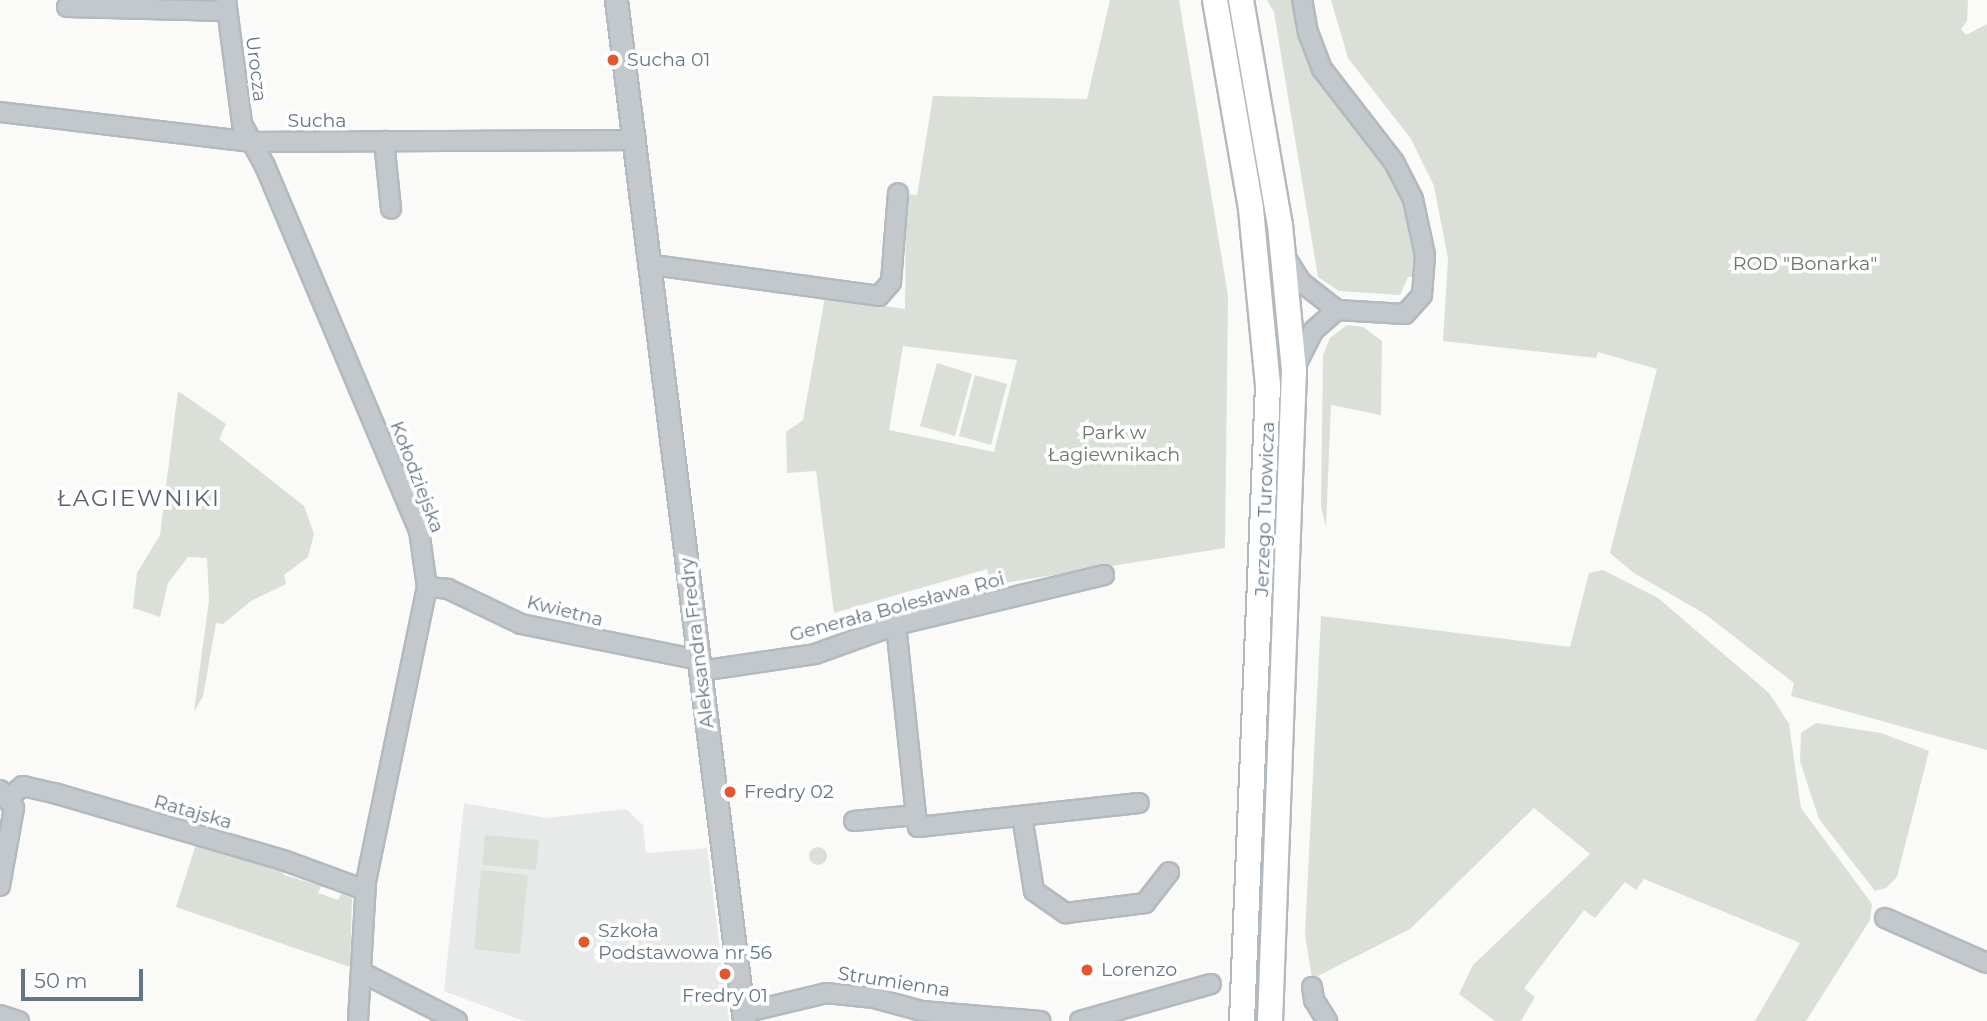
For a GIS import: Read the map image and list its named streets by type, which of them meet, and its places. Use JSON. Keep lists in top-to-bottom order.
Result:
{
  "streets": {
    "main road": ["Jerzego Turowicza"],
    "street": [
      "Urocza",
      "Sucha",
      "Kołodziejska",
      "Generała Bolesława Roi",
      "Kwietna",
      "Aleksandra Fredry",
      "Ratajska",
      "Strumienna"
    ]
  },
  "crossings": [
    ["Urocza", "Sucha"],
    ["Urocza", "Kołodziejska"],
    ["Sucha", "Kołodziejska"],
    ["Sucha", "Aleksandra Fredry"],
    ["Kołodziejska", "Kwietna"],
    ["Kołodziejska", "Ratajska"],
    ["Generała Bolesława Roi", "Kwietna"],
    ["Generała Bolesława Roi", "Aleksandra Fredry"],
    ["Kwietna", "Aleksandra Fredry"],
    ["Aleksandra Fredry", "Strumienna"]
  ],
  "districts": ["ŁAGIEWNIKI"],
  "parks": ["ROD \"Bonarka\"", "Park w Łagiewnikach"],
  "places": [
    "Sucha 01",
    "Fredry 02",
    "Szkoła Podstawowa nr 56",
    "Lorenzo",
    "Fredry 01"
  ],
  "scale_bar": "50 m"
}
